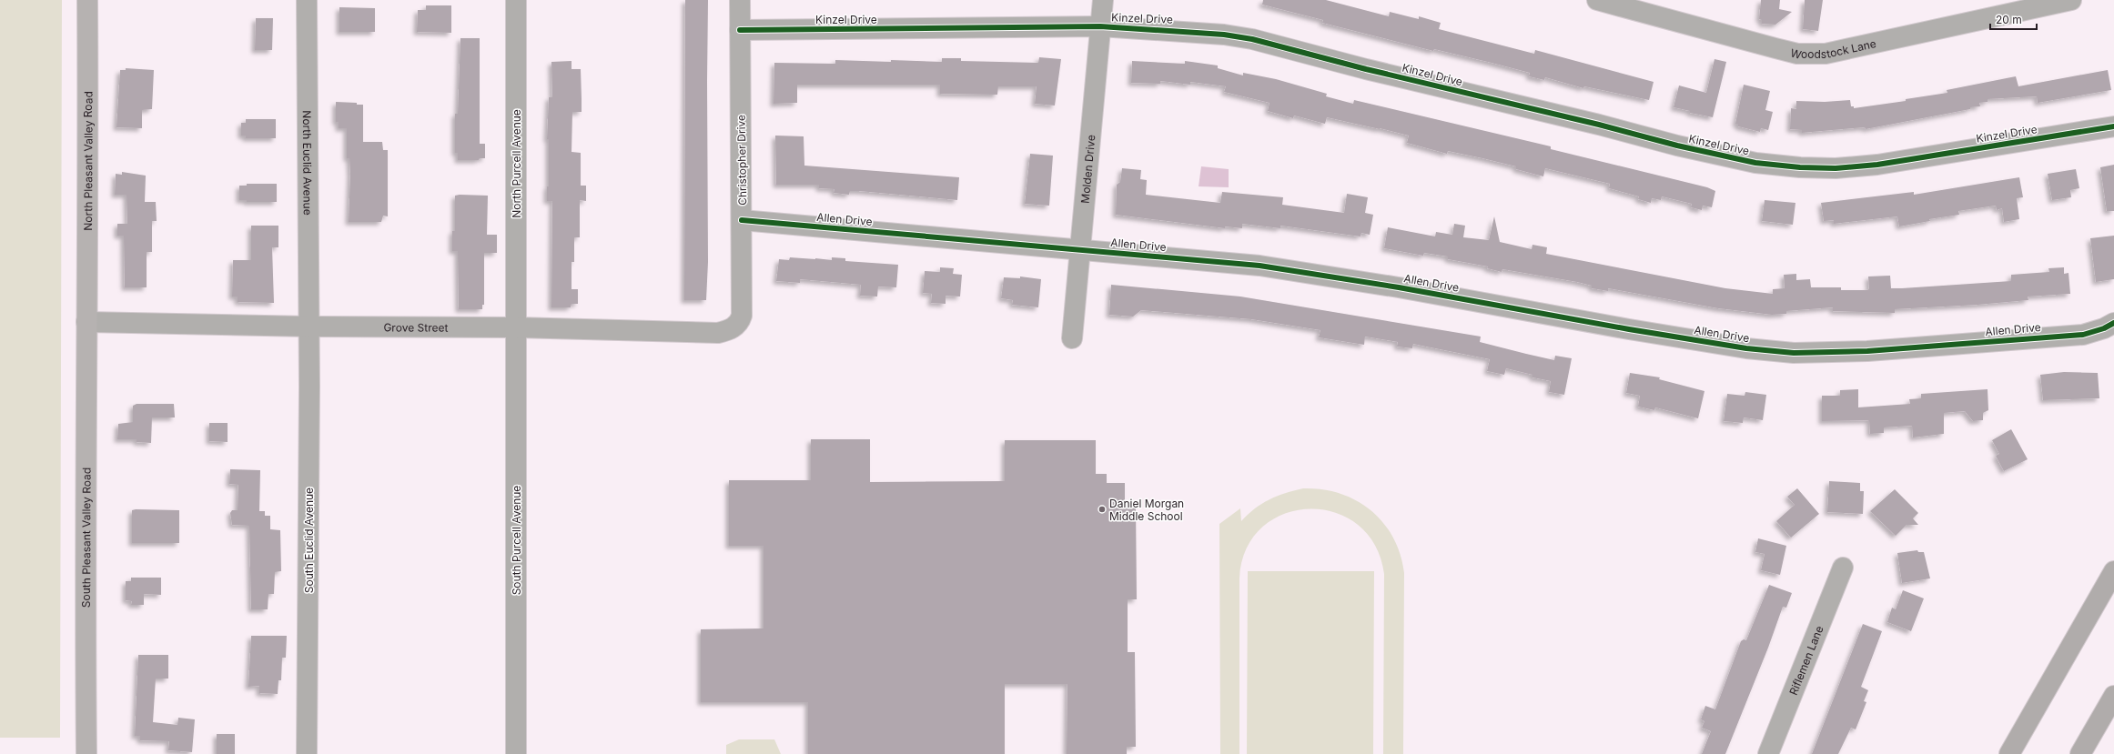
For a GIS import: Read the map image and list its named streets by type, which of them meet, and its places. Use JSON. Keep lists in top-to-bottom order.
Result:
{
  "streets": {
    "main road": ["North Pleasant Valley Road", "South Pleasant Valley Road"],
    "street": [
      "Kinzel Drive",
      "Woodstock Lane",
      "Christopher Drive",
      "North Euclid Avenue",
      "North Purcell Avenue",
      "Molden Drive",
      "Allen Drive",
      "Grove Street",
      "South Euclid Avenue",
      "South Purcell Avenue",
      "Riflemen Lane"
    ]
  },
  "crossings": [
    ["Kinzel Drive", "Christopher Drive"],
    ["Kinzel Drive", "Molden Drive"],
    ["Christopher Drive", "Allen Drive"],
    ["Christopher Drive", "Grove Street"],
    ["North Pleasant Valley Road", "Grove Street"],
    ["North Pleasant Valley Road", "South Pleasant Valley Road"],
    ["North Euclid Avenue", "Grove Street"],
    ["North Euclid Avenue", "South Euclid Avenue"],
    ["North Purcell Avenue", "Grove Street"],
    ["North Purcell Avenue", "South Purcell Avenue"],
    ["Molden Drive", "Allen Drive"],
    ["Grove Street", "South Pleasant Valley Road"],
    ["Grove Street", "South Euclid Avenue"],
    ["Grove Street", "South Purcell Avenue"]
  ],
  "places": ["Daniel Morgan Middle School"],
  "scale_bar": "20 m"
}
